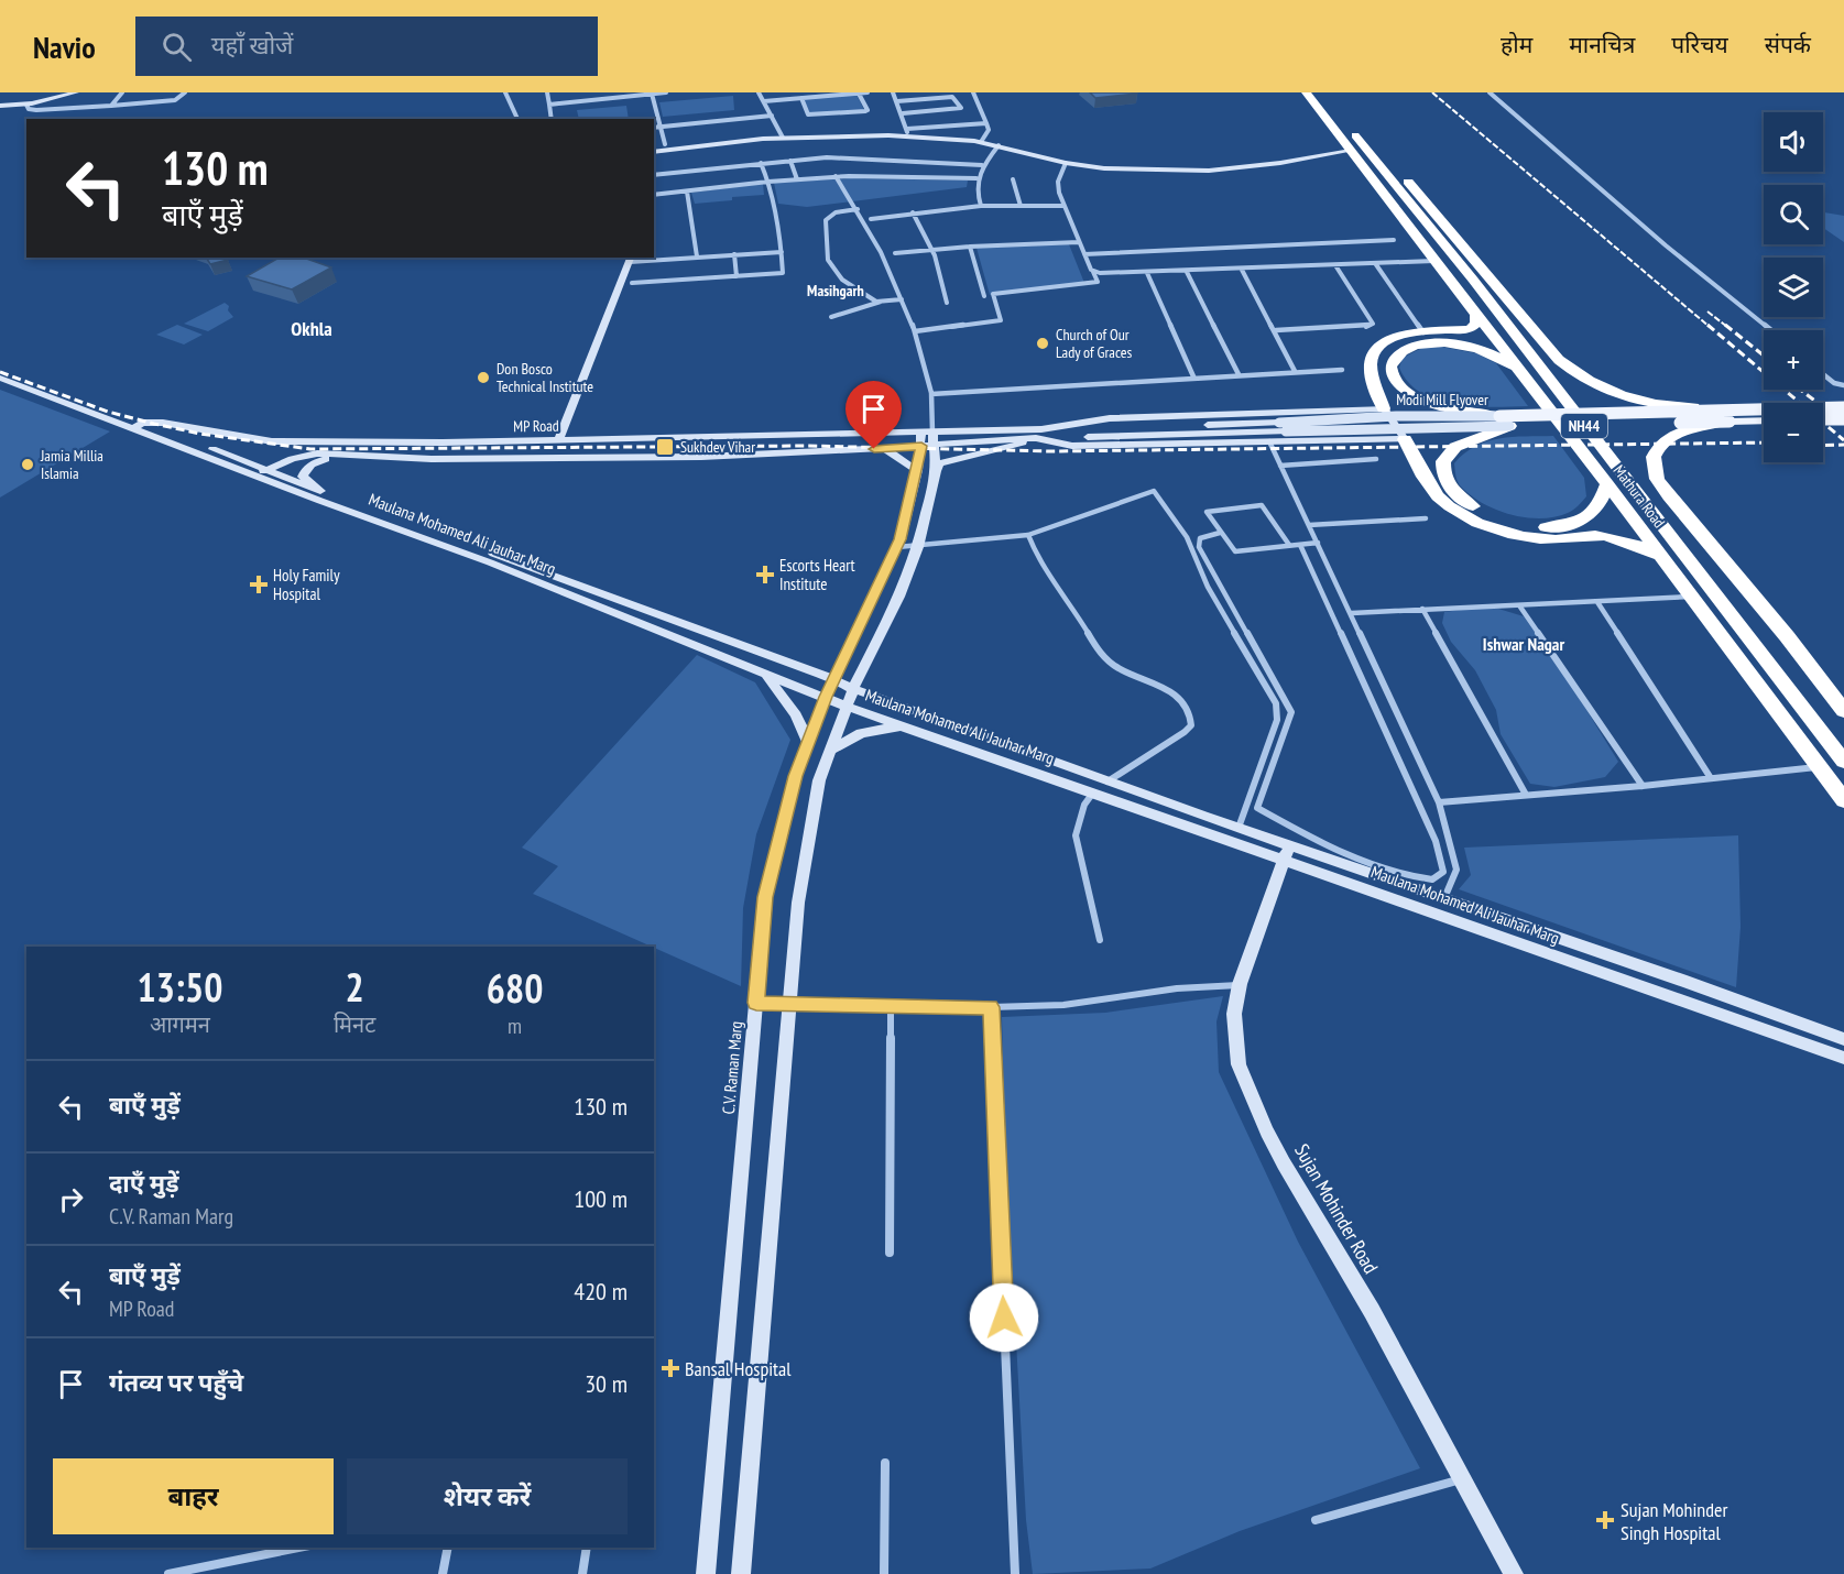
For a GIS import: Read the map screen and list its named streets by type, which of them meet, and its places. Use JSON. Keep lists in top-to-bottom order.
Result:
{
  "streets": {
    "highway": ["NH44", "Mathura Road"],
    "main road": [
      "Modi Mill Flyover",
      "MP Road",
      "Maulana Mohamed Ali Jauhar Marg",
      "C.V. Raman Marg",
      "Sujan Mohinder Road"
    ]
  },
  "crossings": [
    ["Modi Mill Flyover", "MP Road"],
    ["MP Road", "Maulana Mohamed Ali Jauhar Marg"],
    ["MP Road", "C.V. Raman Marg"],
    ["Maulana Mohamed Ali Jauhar Marg", "C.V. Raman Marg"],
    ["Maulana Mohamed Ali Jauhar Marg", "Sujan Mohinder Road"]
  ],
  "districts": ["Masihgarh", "Okhla", "Ishwar Nagar"],
  "places": {
    "other": ["Church of Our Lady of Graces", "Don Bosco Technical Institute", "Jamia Millia Islamia"],
    "transit": ["Sukhdev Vihar"],
    "health": [
      "Escorts Heart Institute",
      "Holy Family Hospital",
      "Bansal Hospital",
      "Sujan Mohinder Singh Hospital"
    ]
  },
  "page": {
    "header": "Navio",
    "search": "यहाँ खोजें",
    "nav": [
      "होम",
      "मानचित्र",
      "परिचय",
      "संपर्क"
    ],
    "map_buttons": ["+", "−"],
    "turn": ["130 m", "बाएँ मुड़ें"],
    "eta": [
      "13:50",
      "आगमन",
      "2",
      "मिनट",
      "680",
      "m"
    ],
    "list": [
      {
        "name": "बाएँ मुड़ें",
        "value": "130 m"
      },
      {
        "name": "दाएँ मुड़ें",
        "note": "C.V. Raman Marg",
        "value": "100 m"
      },
      {
        "name": "बाएँ मुड़ें",
        "note": "MP Road",
        "value": "420 m"
      },
      {
        "name": "गंतव्य पर पहुँचे",
        "value": "30 m"
      }
    ],
    "buttons": ["बाहर", "शेयर करें"]
  }
}
